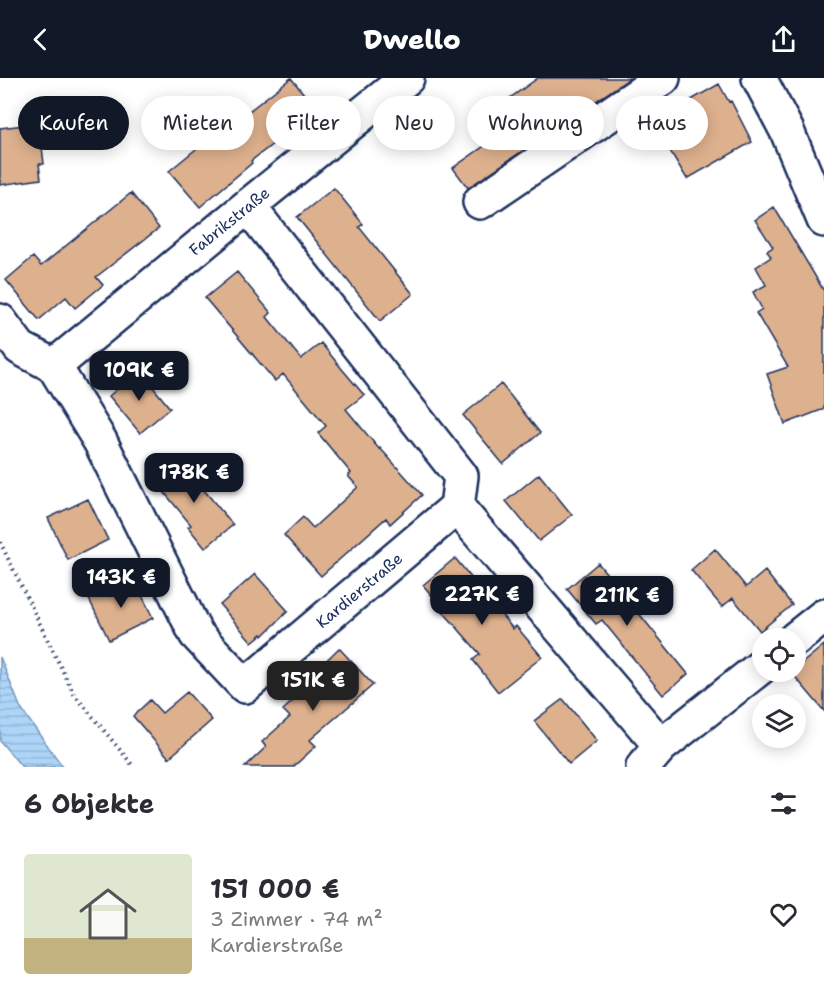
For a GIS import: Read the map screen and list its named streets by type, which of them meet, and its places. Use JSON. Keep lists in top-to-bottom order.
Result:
{
  "streets": {
    "street": ["Fabrikstraße", "Kardierstraße"]
  },
  "crossings": [
    ["Fabrikstraße", "Kardierstraße"]
  ],
  "page": {
    "header": "Dwello",
    "chip": [
      "Kaufen",
      "Mieten",
      "Filter",
      "Neu",
      "Wohnung",
      "Haus"
    ],
    "price": [
      "109K €",
      "178K €",
      "143K €",
      "227K €",
      "211K €",
      "151K €"
    ],
    "heading": "6 Objekte",
    "list": [
      {
        "name": "151 000 €",
        "note": "3 Zimmer · 74 m² · Kardierstraße"
      }
    ]
  }
}
